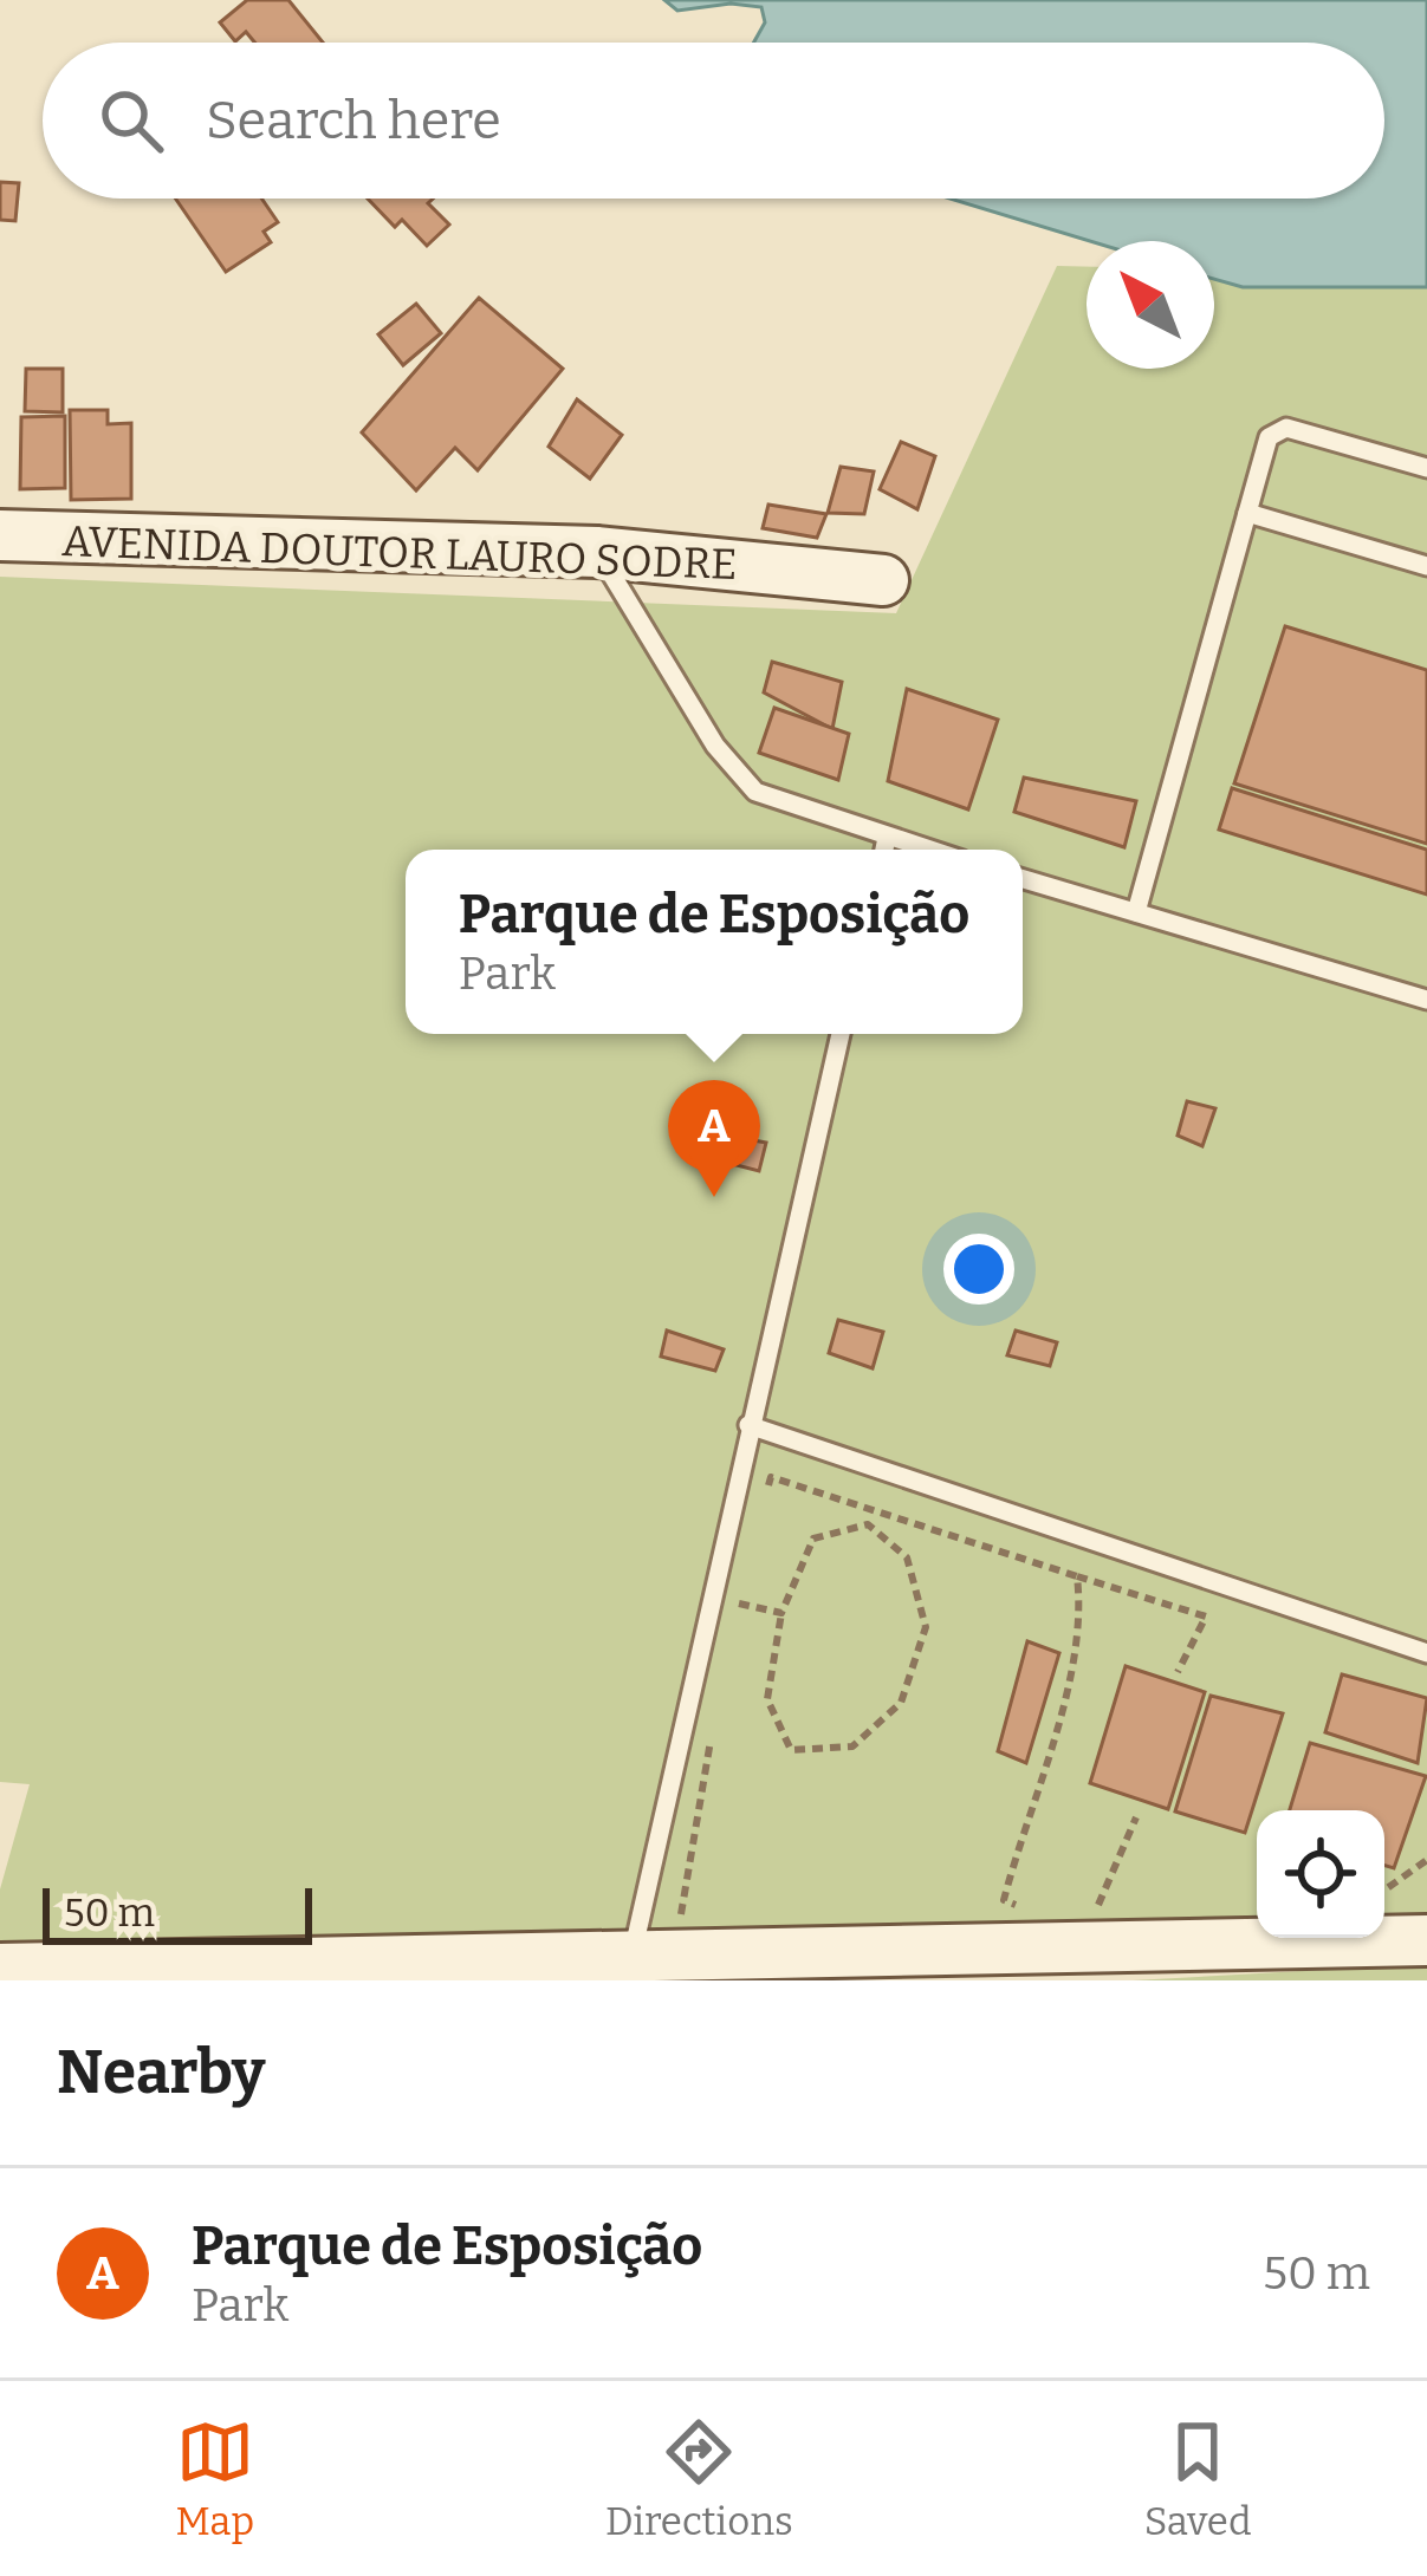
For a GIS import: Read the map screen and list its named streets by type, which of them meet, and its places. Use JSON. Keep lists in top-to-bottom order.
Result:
{
  "streets": {
    "street": ["AVENIDA DOUTOR LAURO SODRE"]
  },
  "scale_bar": "50 m",
  "north": "top left",
  "page": {
    "search": "Search here",
    "popup": ["Parque de Esposição", "Park"],
    "pins": "A",
    "scale": "50 m",
    "heading": "Nearby",
    "list": [
      {
        "mark": "A",
        "name": "Parque de Esposição",
        "note": "Park",
        "value": "50 m"
      }
    ],
    "nav": ["Map", "Directions", "Saved"]
  }
}
